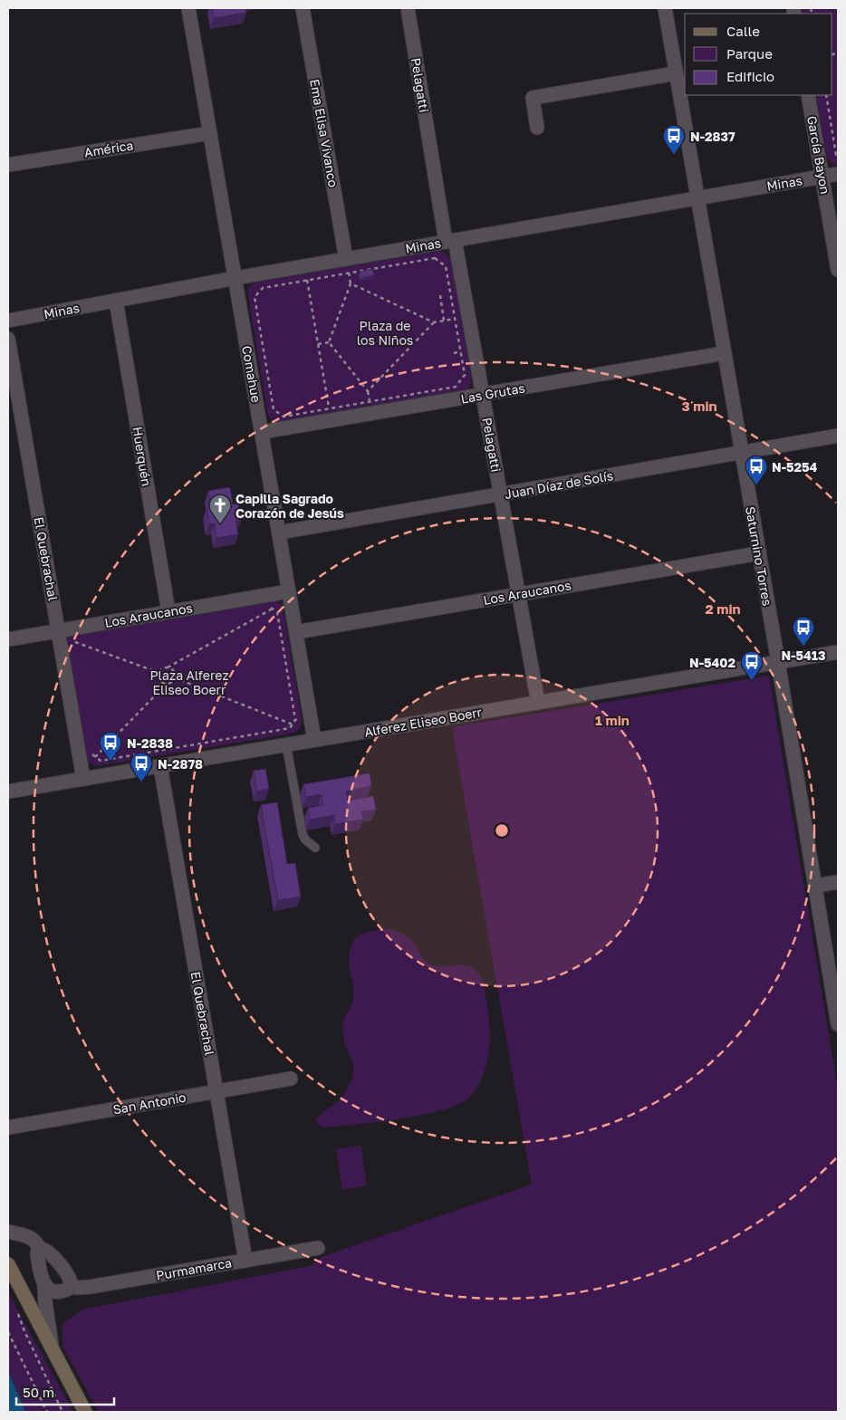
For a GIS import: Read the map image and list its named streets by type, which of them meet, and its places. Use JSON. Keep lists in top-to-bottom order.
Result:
{
  "streets": {
    "street": [
      "Pelagatti",
      "Ema Elisa Vivanco",
      "América",
      "García Bayon",
      "Minas",
      "Comahue",
      "Las Grutas",
      "Huerquén",
      "Juan Díaz de Solís",
      "Saturnino Torres",
      "El Quebrachal",
      "Los Araucanos",
      "Alferez Eliseo Boerr",
      "San Antonio",
      "Purmamarca"
    ]
  },
  "crossings": [
    ["Pelagatti", "Minas"],
    ["Pelagatti", "Las Grutas"],
    ["Pelagatti", "Juan Díaz de Solís"],
    ["Pelagatti", "Los Araucanos"],
    ["Pelagatti", "Alferez Eliseo Boerr"],
    ["Ema Elisa Vivanco", "Minas"],
    ["América", "Comahue"],
    ["García Bayon", "Minas"],
    ["Minas", "Comahue"],
    ["Minas", "Huerquén"],
    ["Minas", "Saturnino Torres"],
    ["Comahue", "Las Grutas"],
    ["Comahue", "Juan Díaz de Solís"],
    ["Comahue", "Los Araucanos"],
    ["Comahue", "Alferez Eliseo Boerr"],
    ["Las Grutas", "Saturnino Torres"],
    ["Huerquén", "Los Araucanos"],
    ["Juan Díaz de Solís", "Saturnino Torres"],
    ["Saturnino Torres", "Los Araucanos"],
    ["Saturnino Torres", "Alferez Eliseo Boerr"],
    ["El Quebrachal", "Los Araucanos"],
    ["El Quebrachal", "Alferez Eliseo Boerr"],
    ["El Quebrachal", "San Antonio"],
    ["El Quebrachal", "Purmamarca"]
  ],
  "parks": ["Plaza de los Niños", "Plaza Alferez Eliseo Boerr"],
  "places": {
    "bus stop": [
      "N-2837",
      "N-5254",
      "N-5413",
      "N-5402",
      "N-2838",
      "N-2878"
    ],
    "church": ["Capilla Sagrado Corazón de Jesús"]
  },
  "legend": ["Calle", "Parque", "Edificio"],
  "scale_bar": "50 m",
  "rings": ["3 min", "2 min", "1 min"]
}
